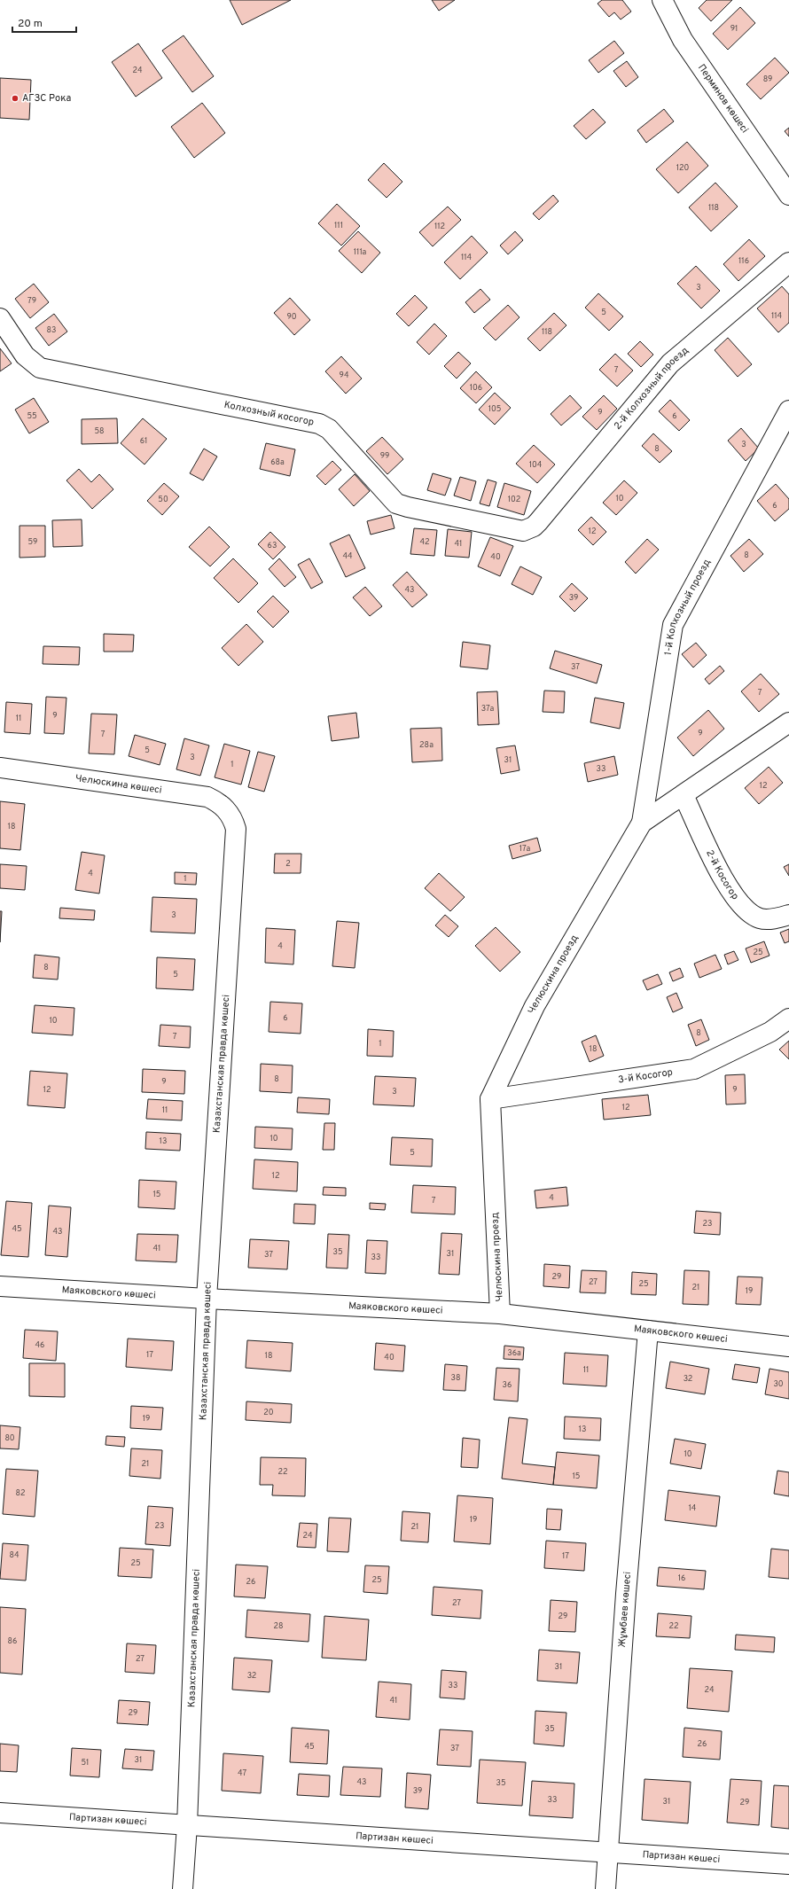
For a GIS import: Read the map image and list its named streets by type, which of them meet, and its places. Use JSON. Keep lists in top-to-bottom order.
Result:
{
  "streets": {
    "street": [
      "Перминов көшесі",
      "2-й Колхозный проезд",
      "Колхозный косогор",
      "1-й Колхозный проезд",
      "Челюскина көшесі",
      "2-й Косогор",
      "Челюскина проезд",
      "Казахстанская правда көшесі",
      "3-й Косогор",
      "Маяковского көшесі",
      "Жұмбаев көшесі",
      "Партизан көшесі"
    ]
  },
  "crossings": [
    ["2-й Колхозный проезд", "Колхозный косогор"],
    ["1-й Колхозный проезд", "Челюскина проезд"],
    ["Челюскина көшесі", "Казахстанская правда көшесі"],
    ["2-й Косогор", "Челюскина проезд"],
    ["Челюскина проезд", "3-й Косогор"],
    ["Челюскина проезд", "Маяковского көшесі"],
    ["Казахстанская правда көшесі", "Маяковского көшесі"],
    ["Казахстанская правда көшесі", "Партизан көшесі"],
    ["Маяковского көшесі", "Жұмбаев көшесі"],
    ["Жұмбаев көшесі", "Партизан көшесі"]
  ],
  "places": ["АГЗС Рока"],
  "house_numbers": [
    "91",
    "24",
    "89",
    "120",
    "118",
    "111",
    "112",
    "111а",
    "114",
    "116",
    "3",
    "79",
    "5",
    "114",
    "90",
    "83",
    "118",
    "7",
    "94",
    "106",
    "105",
    "9",
    "55",
    "6",
    "58",
    "61",
    "3",
    "8",
    "99",
    "68а",
    "104",
    "10",
    "50",
    "102",
    "6",
    "12",
    "59",
    "42",
    "41",
    "63",
    "8",
    "44",
    "40",
    "43",
    "39",
    "37",
    "7",
    "37а",
    "9",
    "11",
    "9",
    "7",
    "28а",
    "5",
    "3",
    "31",
    "1",
    "33",
    "12",
    "18",
    "17а",
    "2",
    "4",
    "1",
    "3",
    "4",
    "25",
    "8",
    "5",
    "6",
    "10",
    "8",
    "7",
    "1",
    "18",
    "8",
    "9",
    "12",
    "9",
    "3",
    "12",
    "11",
    "10",
    "13",
    "5",
    "12",
    "15",
    "4",
    "7",
    "23",
    "45",
    "43",
    "41",
    "35",
    "31",
    "37",
    "33",
    "29",
    "27",
    "25",
    "21",
    "19",
    "46",
    "36а",
    "17",
    "18",
    "40",
    "11",
    "38",
    "32",
    "30",
    "36",
    "20",
    "19",
    "13",
    "80",
    "10",
    "21",
    "22",
    "15",
    "82",
    "14",
    "19",
    "23",
    "21",
    "24",
    "84",
    "17",
    "25",
    "16",
    "25",
    "26",
    "27",
    "29",
    "28",
    "22",
    "86",
    "27",
    "31",
    "32",
    "33",
    "24",
    "41",
    "29",
    "35",
    "26",
    "45",
    "37",
    "31",
    "51",
    "47",
    "43",
    "35",
    "39",
    "33",
    "31",
    "29"
  ],
  "scale_bar": "20 m"
}
